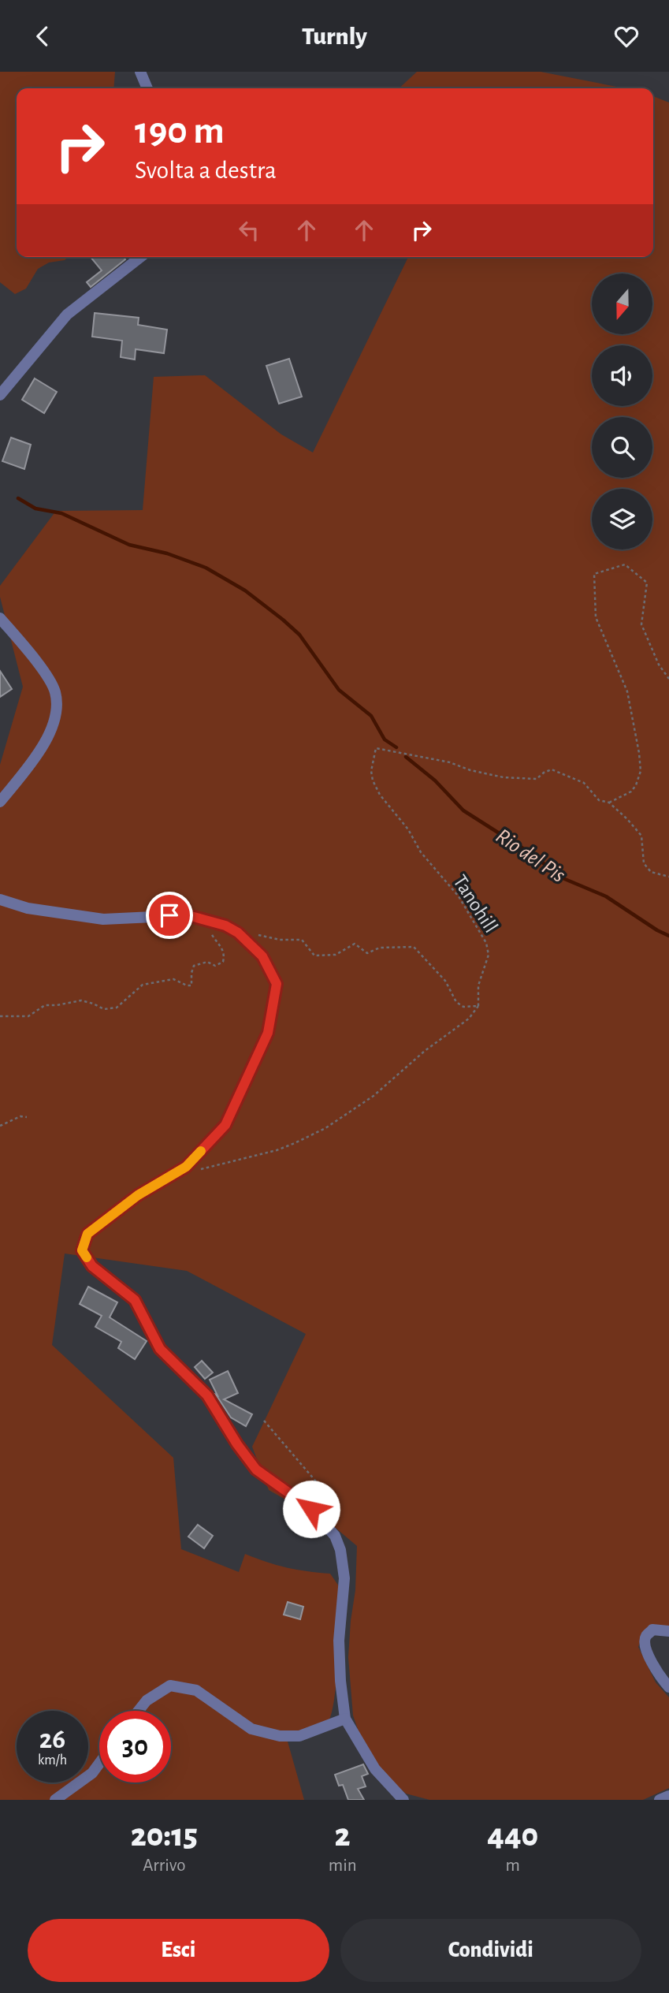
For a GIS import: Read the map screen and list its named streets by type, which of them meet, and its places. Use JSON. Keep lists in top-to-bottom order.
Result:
{
  "streets": {
    "path": ["Tanohill"]
  },
  "water": ["Rio del Pis"],
  "north": "bottom",
  "page": {
    "header": "Turnly",
    "turn": ["190 m", "Svolta a destra"],
    "speed": "26 km/h",
    "limit": "30",
    "eta": [
      "20:15",
      "Arrivo",
      "2",
      "min",
      "440",
      "m"
    ],
    "buttons": ["Esci", "Condividi"]
  }
}
